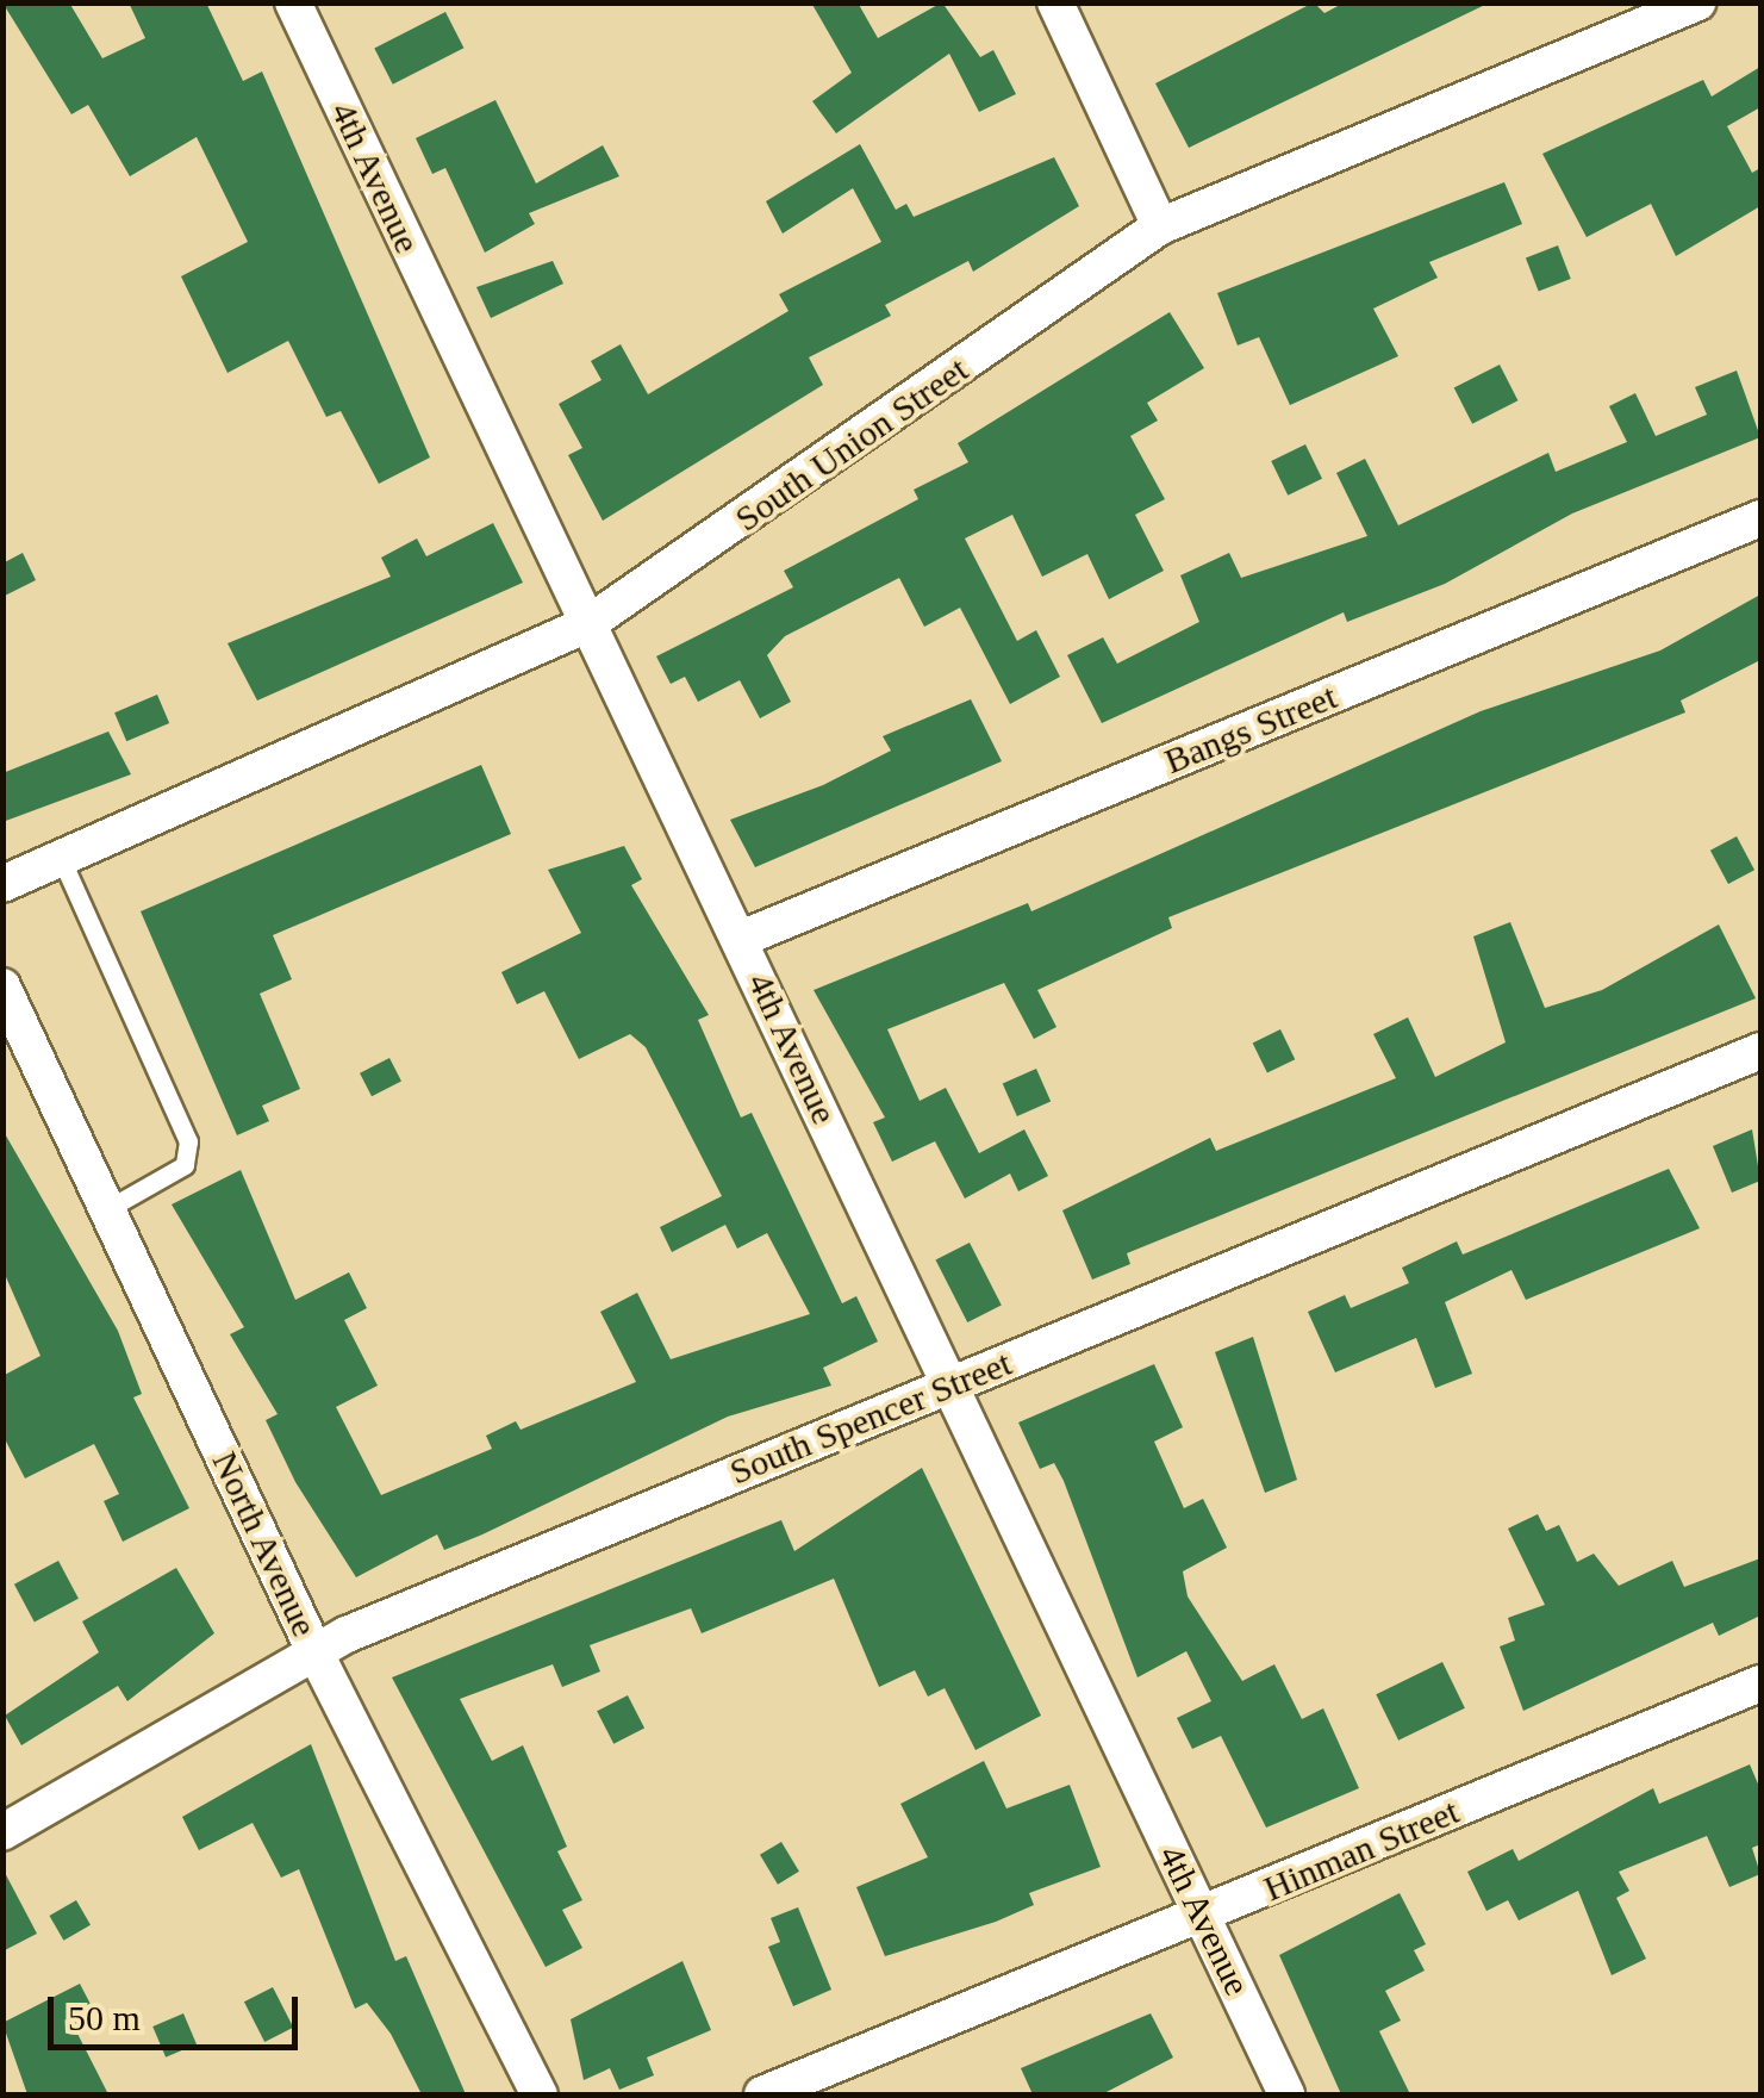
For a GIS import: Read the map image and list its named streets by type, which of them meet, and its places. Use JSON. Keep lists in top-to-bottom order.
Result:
{
  "streets": {
    "street": [
      "4th Avenue",
      "South Union Street",
      "Bangs Street",
      "South Spencer Street",
      "North Avenue",
      "Hinman Street"
    ]
  },
  "crossings": [
    ["4th Avenue", "South Union Street"],
    ["4th Avenue", "Bangs Street"],
    ["4th Avenue", "South Spencer Street"],
    ["4th Avenue", "Hinman Street"],
    ["South Spencer Street", "North Avenue"]
  ],
  "scale_bar": "50 m"
}
